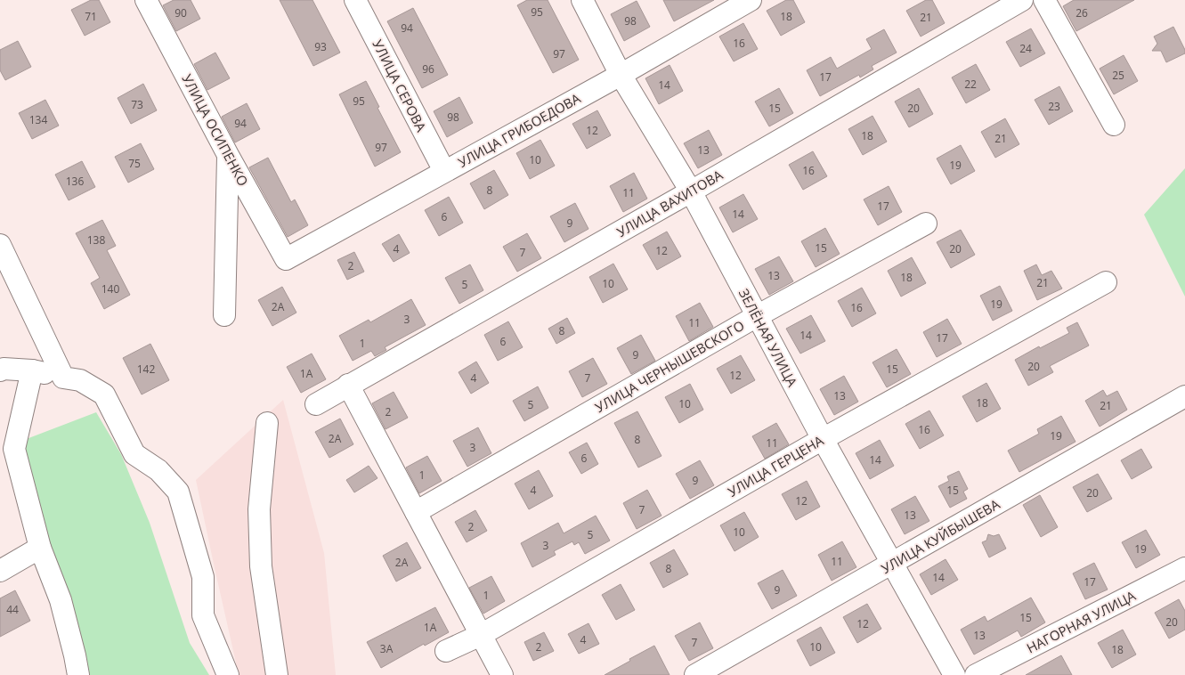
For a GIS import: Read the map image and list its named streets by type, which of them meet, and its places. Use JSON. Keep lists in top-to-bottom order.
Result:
{
  "streets": {
    "street": [
      "УЛИЦА СЕРОВА",
      "УЛИЦА ОСИПЕНКО",
      "УЛИЦА ГРИБОЕДОВА",
      "УЛИЦА ВАХИТОВА",
      "ЗЕЛЁНАЯ УЛИЦА",
      "УЛИЦА ЧЕРНЫШЕВСКОГО",
      "УЛИЦА ГЕРЦЕНА",
      "УЛИЦА КУЙБЫШЕВА",
      "НАГОРНАЯ УЛИЦА"
    ]
  },
  "crossings": [
    ["УЛИЦА СЕРОВА", "УЛИЦА ГРИБОЕДОВА"],
    ["УЛИЦА ОСИПЕНКО", "УЛИЦА ГРИБОЕДОВА"],
    ["УЛИЦА ГРИБОЕДОВА", "ЗЕЛЁНАЯ УЛИЦА"],
    ["УЛИЦА ВАХИТОВА", "ЗЕЛЁНАЯ УЛИЦА"],
    ["ЗЕЛЁНАЯ УЛИЦА", "УЛИЦА ЧЕРНЫШЕВСКОГО"],
    ["ЗЕЛЁНАЯ УЛИЦА", "УЛИЦА ГЕРЦЕНА"],
    ["ЗЕЛЁНАЯ УЛИЦА", "УЛИЦА КУЙБЫШЕВА"]
  ],
  "house_numbers": [
    "95",
    "90",
    "26",
    "71",
    "18",
    "21",
    "98",
    "94",
    "16",
    "93",
    "24",
    "97",
    "96",
    "25",
    "17",
    "22",
    "14",
    "95",
    "73",
    "23",
    "15",
    "20",
    "98",
    "134",
    "94",
    "12",
    "18",
    "21",
    "97",
    "13",
    "10",
    "75",
    "19",
    "16",
    "136",
    "8",
    "11",
    "17",
    "14",
    "6",
    "9",
    "138",
    "15",
    "4",
    "20",
    "12",
    "7",
    "2",
    "13",
    "18",
    "21",
    "10",
    "5",
    "140",
    "19",
    "2А",
    "16",
    "3",
    "11",
    "8",
    "14",
    "17",
    "6",
    "1",
    "9",
    "20",
    "142",
    "15",
    "1А",
    "12",
    "4",
    "7",
    "13",
    "18",
    "10",
    "5",
    "21",
    "2",
    "16",
    "19",
    "2А",
    "8",
    "11",
    "3",
    "6",
    "14",
    "1",
    "9",
    "4",
    "15",
    "20",
    "12",
    "7",
    "13",
    "2",
    "10",
    "5",
    "3",
    "19",
    "11",
    "2А",
    "8",
    "14",
    "17",
    "9",
    "1",
    "44",
    "15",
    "20",
    "12",
    "1А",
    "13",
    "4",
    "7",
    "2",
    "10",
    "3А",
    "18"
  ]
}
